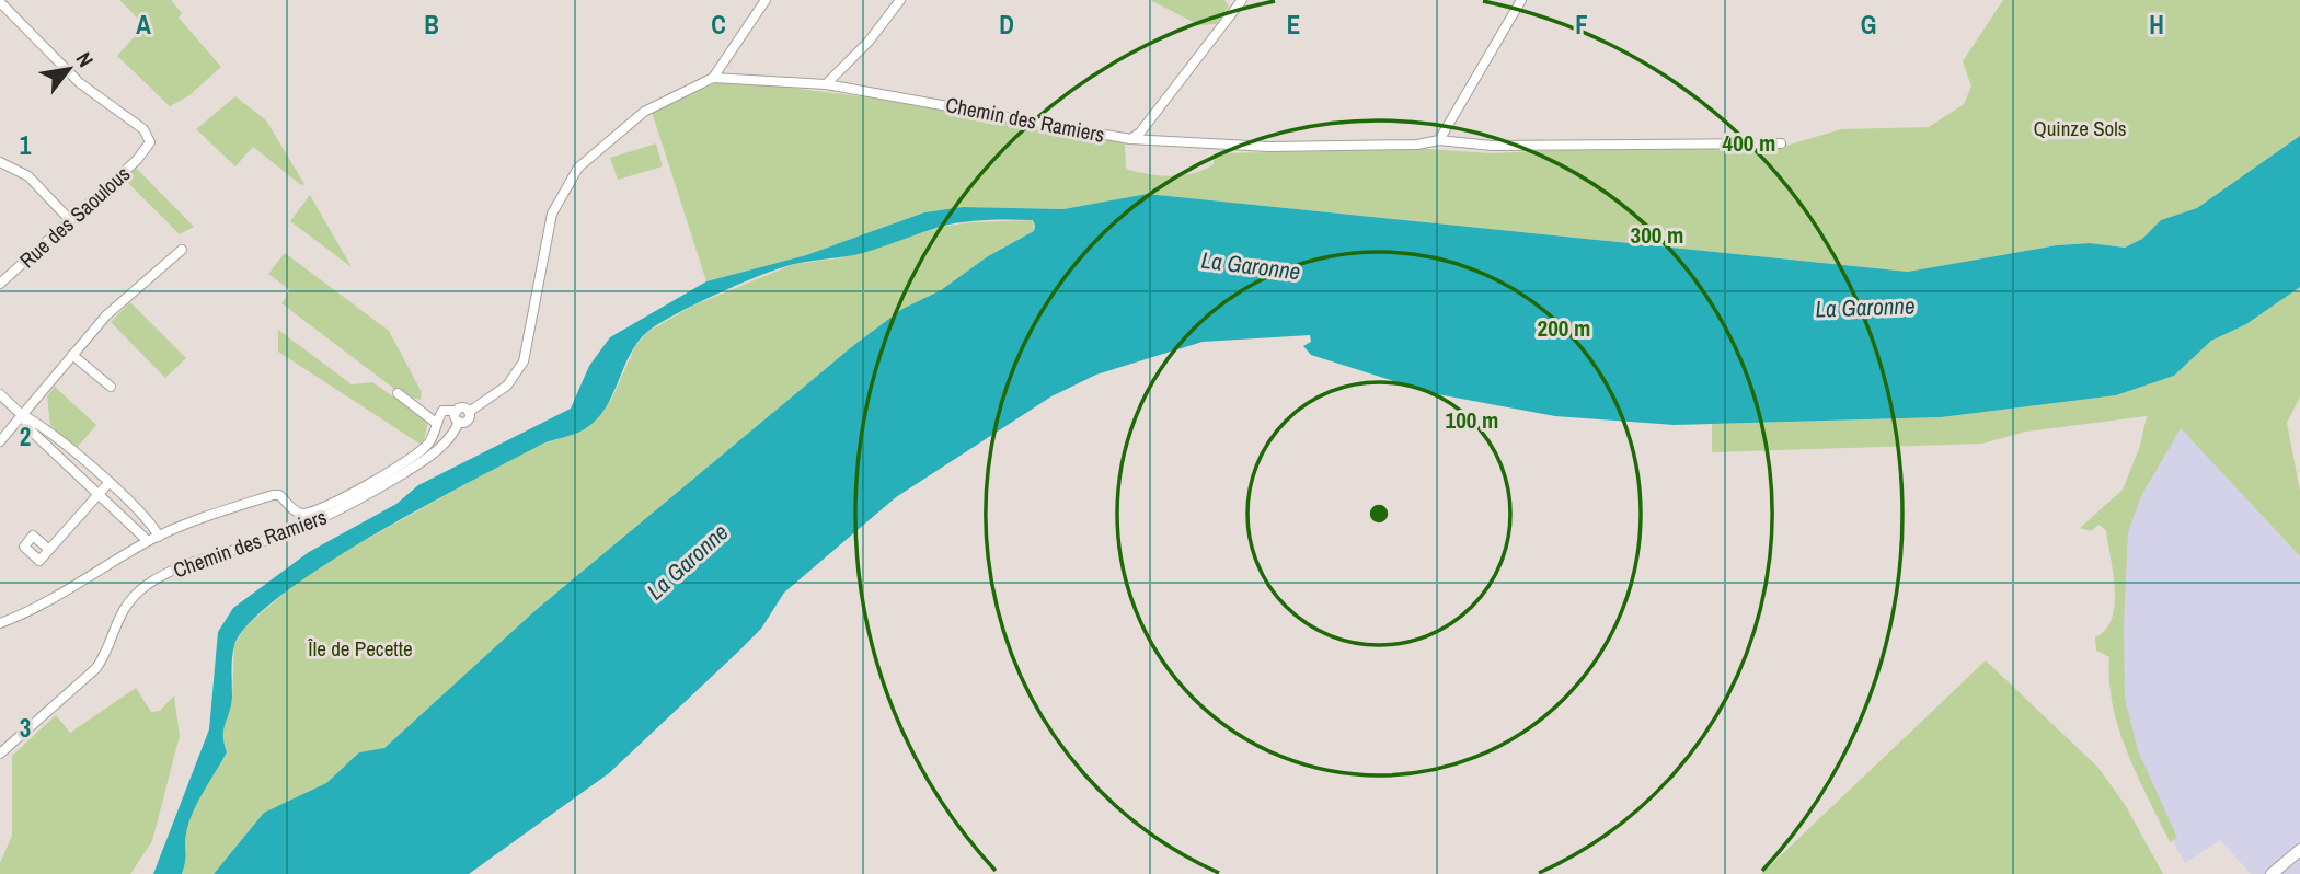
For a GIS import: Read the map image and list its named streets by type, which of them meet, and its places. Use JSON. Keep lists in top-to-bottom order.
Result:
{
  "streets": {
    "street": ["Chemin des Ramiers", "Rue des Saoulous"]
  },
  "water": ["La Garonne"],
  "parks": ["Quinze Sols", "Île de Pecette"],
  "north": "top right",
  "grid": {
    "columns": [
      "A",
      "B",
      "C",
      "D",
      "E",
      "F",
      "G",
      "H"
    ],
    "rows": ["1", "2", "3"]
  },
  "rings": [
    "400 m",
    "300 m",
    "200 m",
    "100 m"
  ]
}
